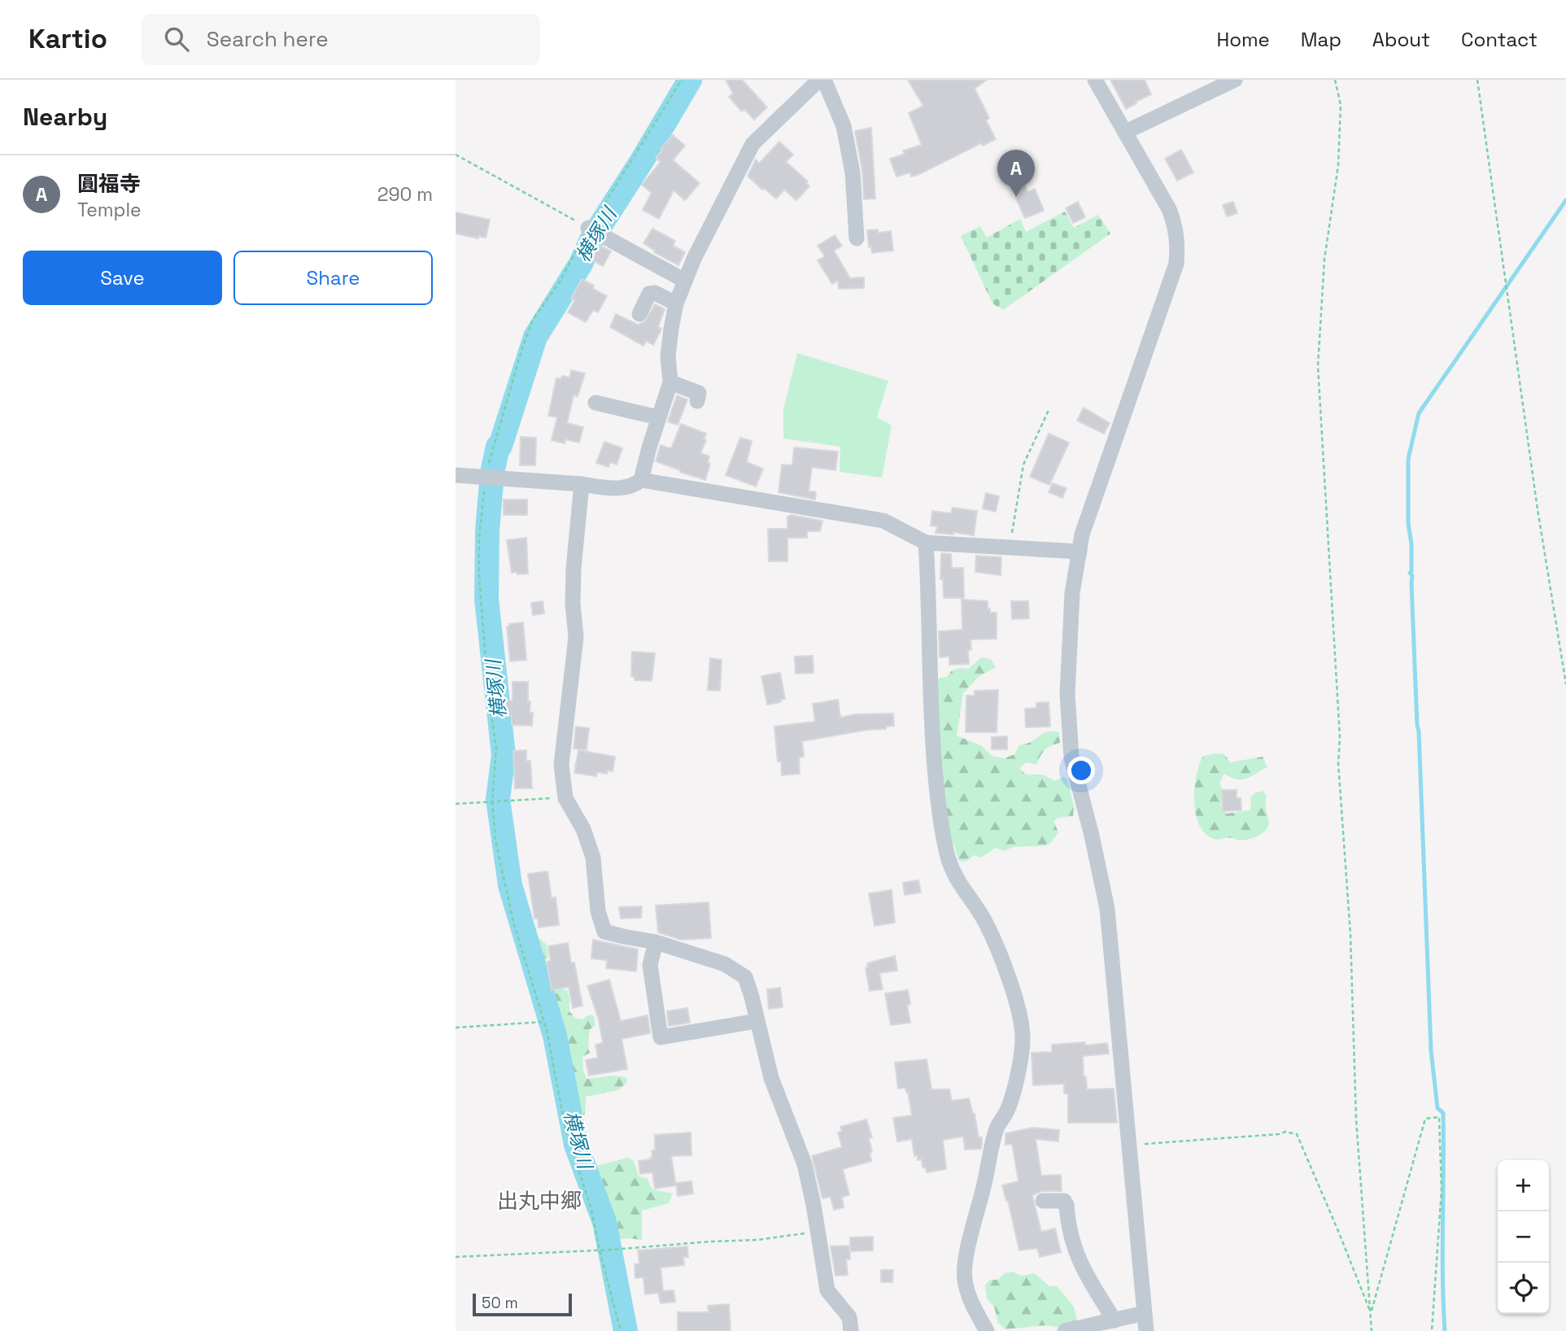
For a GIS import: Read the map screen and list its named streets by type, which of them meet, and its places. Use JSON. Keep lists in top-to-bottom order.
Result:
{
  "districts": ["出丸中郷"],
  "water": ["横塚川"],
  "scale_bar": "50 m",
  "page": {
    "header": "Kartio",
    "search": "Search here",
    "nav": [
      "Home",
      "Map",
      "About",
      "Contact"
    ],
    "heading": "Nearby",
    "pins": "A",
    "list": [
      {
        "mark": "A",
        "name": "圓福寺",
        "note": "Temple",
        "value": "290 m"
      }
    ],
    "buttons": ["Save", "Share"],
    "map_buttons": ["+", "−"],
    "scale": "50 m"
  }
}
